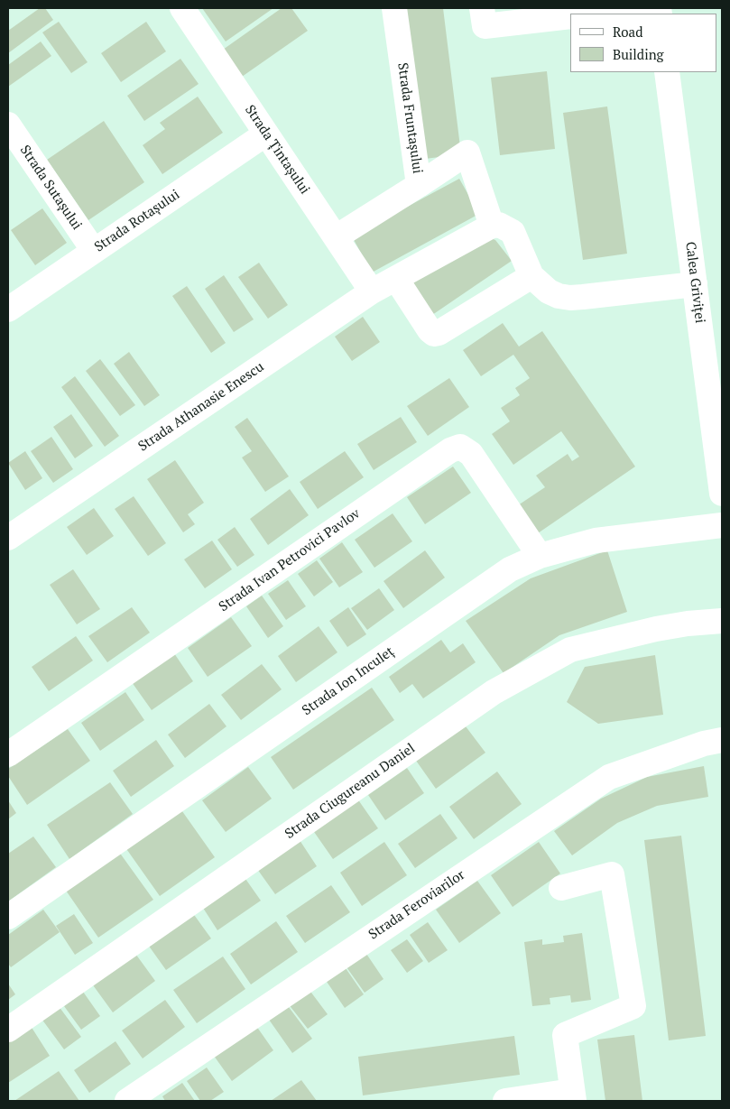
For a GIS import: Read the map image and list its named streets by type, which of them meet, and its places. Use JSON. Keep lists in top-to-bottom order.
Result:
{
  "streets": {
    "street": [
      "Strada Fruntașului",
      "Strada Țintașului",
      "Strada Sutașului",
      "Strada Rotașului",
      "Calea Griviței",
      "Strada Athanasie Enescu",
      "Strada Ivan Petrovici Pavlov",
      "Strada Ion Inculeț",
      "Strada Ciugureanu Daniel",
      "Strada Feroviarilor"
    ]
  },
  "crossings": [
    ["Strada Fruntașului", "Strada Țintașului"],
    ["Strada Țintașului", "Strada Rotașului"],
    ["Strada Țintașului", "Strada Athanasie Enescu"],
    ["Strada Sutașului", "Strada Rotașului"],
    ["Strada Ivan Petrovici Pavlov", "Strada Ion Inculeț"]
  ],
  "legend": ["Road", "Building"]
}
